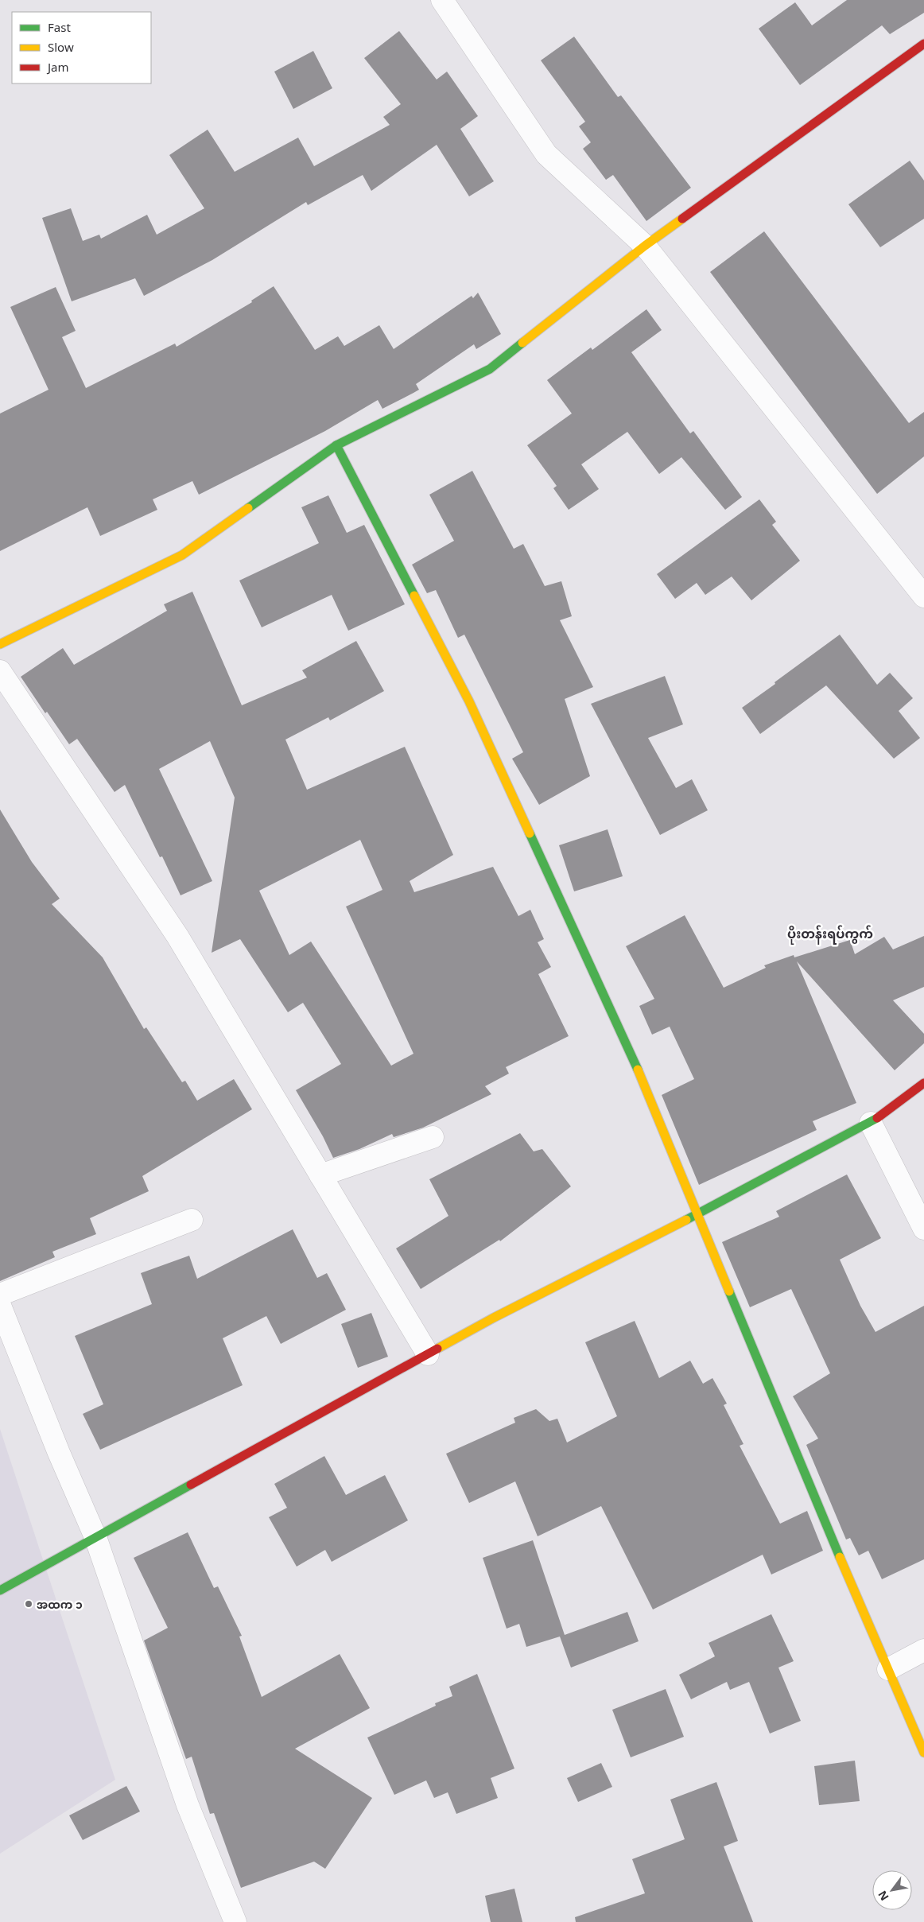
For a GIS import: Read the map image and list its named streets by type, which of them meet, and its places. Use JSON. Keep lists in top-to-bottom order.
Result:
{
  "districts": ["ပိုးတန်းရပ်ကွက်"],
  "places": ["အထက ၁"],
  "legend": ["Fast", "Slow", "Jam"],
  "north": "bottom left"
}
